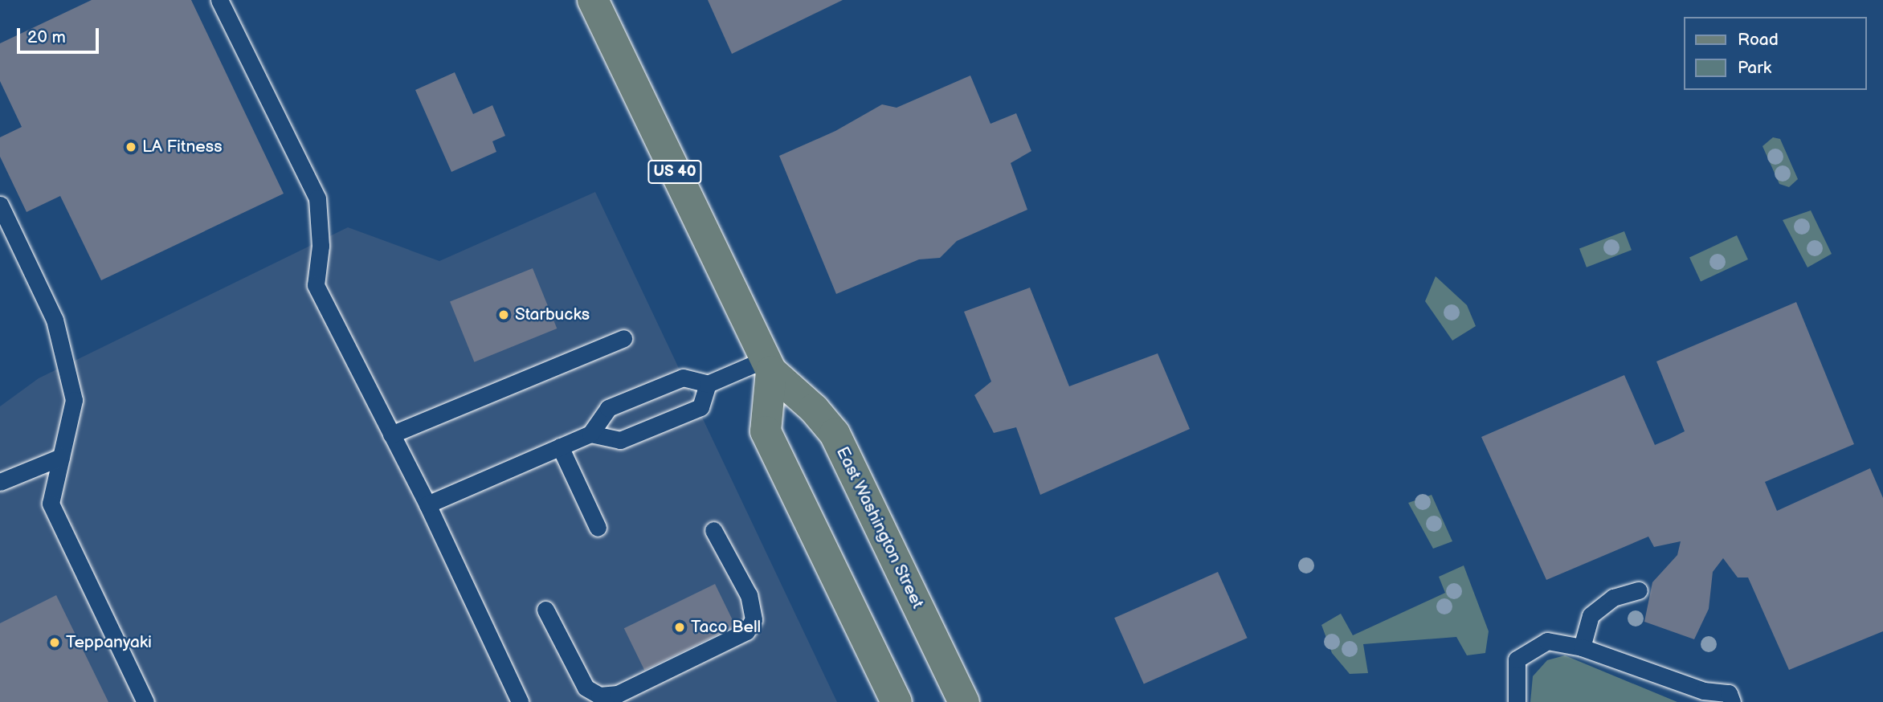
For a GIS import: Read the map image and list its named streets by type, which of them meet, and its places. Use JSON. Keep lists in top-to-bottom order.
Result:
{
  "streets": {
    "main road": ["US 40", "East Washington Street"]
  },
  "places": [
    "LA Fitness",
    "Starbucks",
    "Taco Bell",
    "Teppanyaki"
  ],
  "legend": ["Road", "Park"],
  "scale_bar": "20 m"
}
